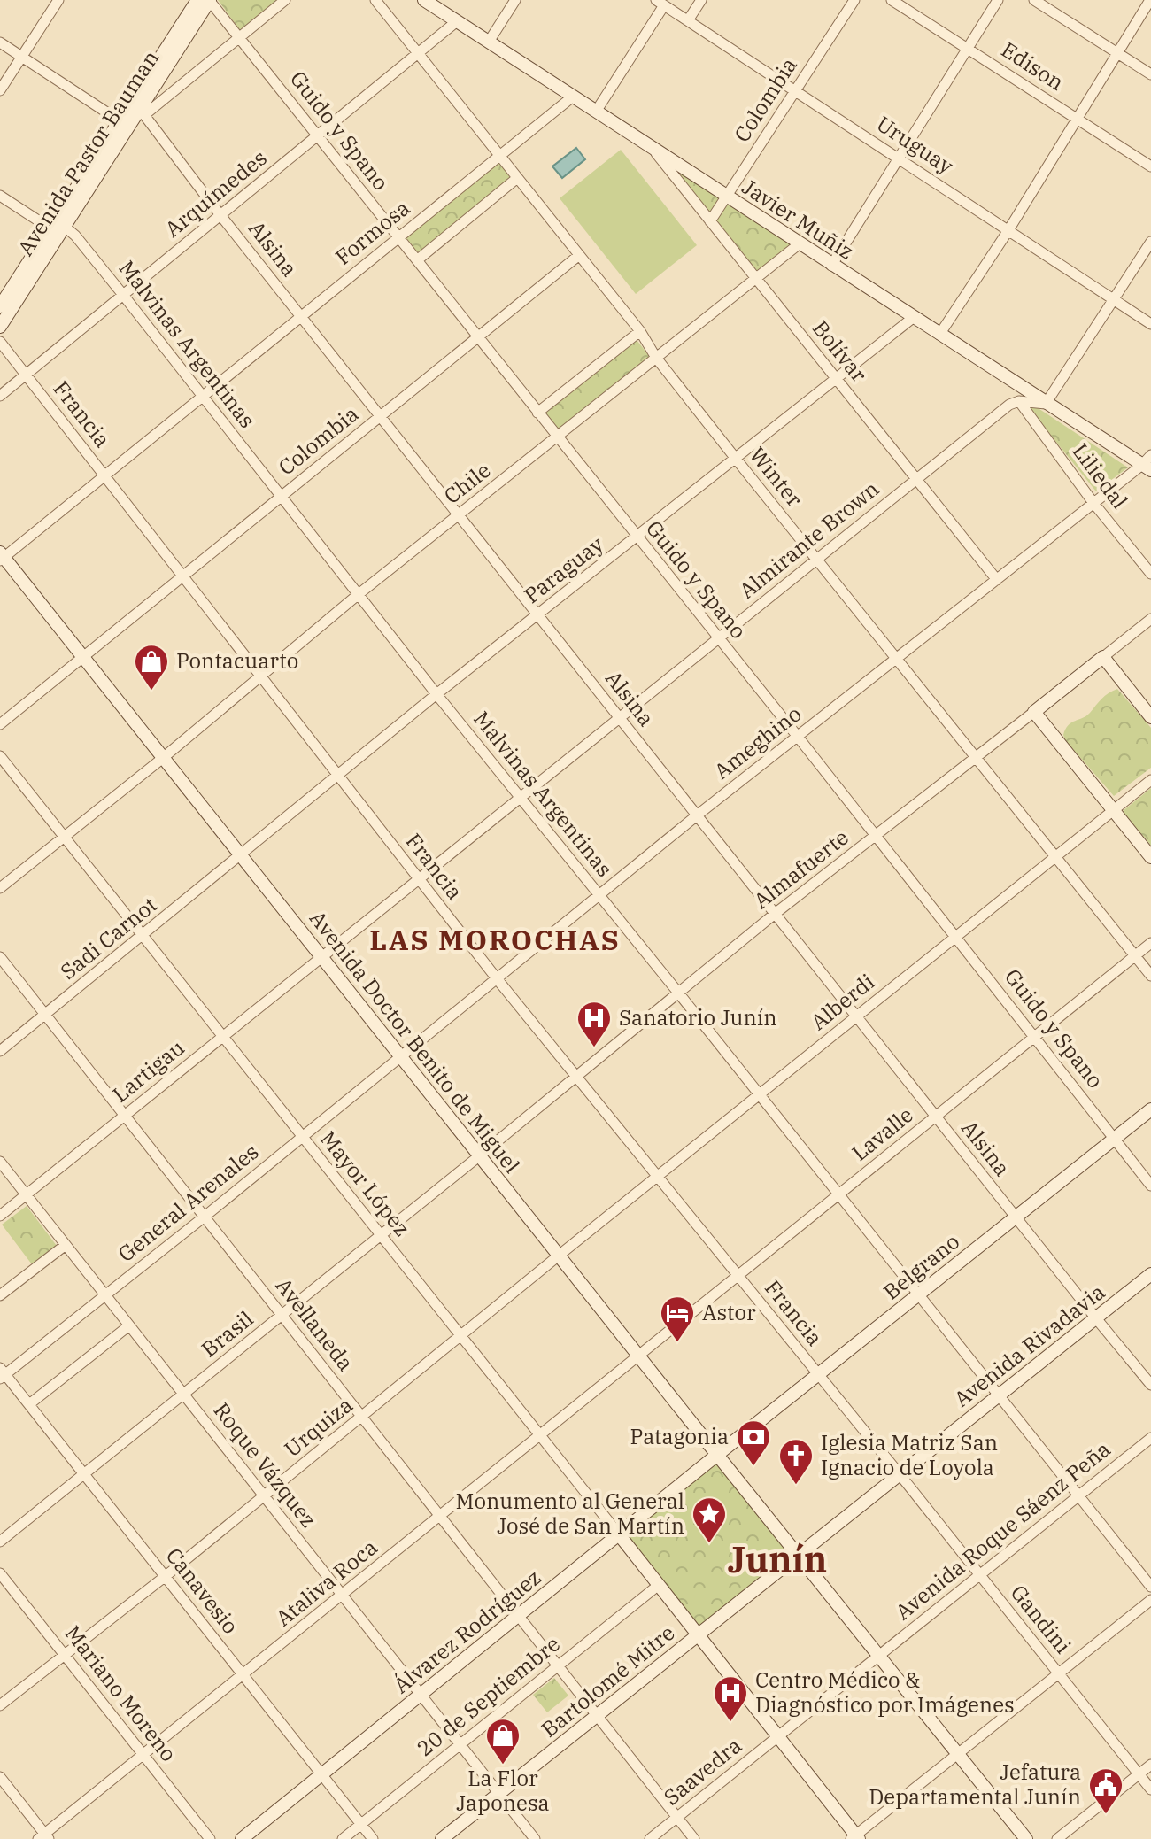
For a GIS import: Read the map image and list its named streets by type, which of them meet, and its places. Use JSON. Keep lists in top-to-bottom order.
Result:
{
  "streets": {
    "main road": [
      "Avenida Pastor Bauman",
      "Javier Muñiz",
      "Almafuerte",
      "Avenida Doctor Benito de Miguel",
      "Mayor López",
      "Belgrano",
      "Avenida Rivadavia",
      "Álvarez Rodríguez",
      "Bartolomé Mitre"
    ],
    "street": [
      "Edison",
      "Colombia",
      "Guido y Spano",
      "Uruguay",
      "Arquímedes",
      "Formosa",
      "Alsina",
      "Malvinas Argentinas",
      "Bolívar",
      "Francia",
      "Liliedal",
      "Winter",
      "Chile",
      "Almirante Brown",
      "Paraguay",
      "Ameghino",
      "Sadi Carnot",
      "Alberdi",
      "Lartigau",
      "Lavalle",
      "General Arenales",
      "Avellaneda",
      "Brasil",
      "Urquiza",
      "Roque Vázquez",
      "Avenida Roque Sáenz Peña",
      "Ataliva Roca",
      "Canavesio",
      "Gandini",
      "Mariano Moreno",
      "20 de Septiembre",
      "Saavedra"
    ]
  },
  "crossings": [
    ["Colombia", "Guido y Spano"],
    ["Colombia", "Uruguay"],
    ["Colombia", "Javier Muñiz"],
    ["Colombia", "Alsina"],
    ["Colombia", "Malvinas Argentinas"],
    ["Colombia", "Bolívar"],
    ["Colombia", "Francia"],
    ["Colombia", "Winter"],
    ["Colombia", "Avenida Doctor Benito de Miguel"],
    ["Guido y Spano", "Avenida Pastor Bauman"],
    ["Guido y Spano", "Arquímedes"],
    ["Guido y Spano", "Formosa"],
    ["Guido y Spano", "Chile"],
    ["Guido y Spano", "Almirante Brown"],
    ["Guido y Spano", "Paraguay"],
    ["Guido y Spano", "Ameghino"],
    ["Guido y Spano", "Almafuerte"],
    ["Guido y Spano", "Alberdi"],
    ["Guido y Spano", "Lavalle"],
    ["Guido y Spano", "Belgrano"],
    ["Avenida Pastor Bauman", "Alsina"],
    ["Avenida Pastor Bauman", "Malvinas Argentinas"],
    ["Arquímedes", "Javier Muñiz"],
    ["Arquímedes", "Alsina"],
    ["Arquímedes", "Malvinas Argentinas"],
    ["Arquímedes", "Francia"],
    ["Arquímedes", "Winter"],
    ["Javier Muñiz", "Formosa"],
    ["Javier Muñiz", "Bolívar"],
    ["Javier Muñiz", "Chile"],
    ["Javier Muñiz", "Paraguay"],
    ["Javier Muñiz", "Ameghino"],
    ["Formosa", "Alsina"],
    ["Formosa", "Malvinas Argentinas"],
    ["Formosa", "Francia"],
    ["Formosa", "Winter"],
    ["Formosa", "Avenida Doctor Benito de Miguel"],
    ["Alsina", "Chile"],
    ["Alsina", "Almirante Brown"],
    ["Alsina", "Paraguay"],
    ["Alsina", "Ameghino"],
    ["Alsina", "Almafuerte"],
    ["Alsina", "Alberdi"],
    ["Alsina", "Lavalle"],
    ["Alsina", "Belgrano"],
    ["Alsina", "Avenida Rivadavia"],
    ["Malvinas Argentinas", "Chile"],
    ["Malvinas Argentinas", "Almirante Brown"],
    ["Malvinas Argentinas", "Paraguay"],
    ["Malvinas Argentinas", "Ameghino"],
    ["Malvinas Argentinas", "Almafuerte"],
    ["Malvinas Argentinas", "Alberdi"],
    ["Malvinas Argentinas", "Lavalle"],
    ["Malvinas Argentinas", "Belgrano"],
    ["Malvinas Argentinas", "Avenida Rivadavia"],
    ["Malvinas Argentinas", "Avenida Roque Sáenz Peña"],
    ["Bolívar", "Chile"],
    ["Bolívar", "Almirante Brown"],
    ["Bolívar", "Paraguay"],
    ["Bolívar", "Ameghino"],
    ["Francia", "Chile"],
    ["Francia", "Almirante Brown"],
    ["Francia", "Paraguay"],
    ["Francia", "Ameghino"],
    ["Francia", "Almafuerte"],
    ["Francia", "Alberdi"],
    ["Francia", "Lavalle"],
    ["Francia", "Belgrano"],
    ["Francia", "Avenida Rivadavia"],
    ["Francia", "Gandini"],
    ["Liliedal", "Almirante Brown"],
    ["Liliedal", "Ameghino"],
    ["Winter", "Chile"],
    ["Winter", "Almirante Brown"],
    ["Winter", "Paraguay"],
    ["Winter", "Ameghino"],
    ["Winter", "Almafuerte"],
    ["Winter", "Alberdi"],
    ["Winter", "Lavalle"],
    ["Chile", "Avenida Doctor Benito de Miguel"],
    ["Chile", "Mayor López"],
    ["Almirante Brown", "Avenida Doctor Benito de Miguel"],
    ["Almirante Brown", "Lartigau"],
    ["Paraguay", "Sadi Carnot"],
    ["Paraguay", "Avenida Doctor Benito de Miguel"],
    ["Ameghino", "Avenida Doctor Benito de Miguel"],
    ["Ameghino", "General Arenales"],
    ["Almafuerte", "Avenida Doctor Benito de Miguel"],
    ["Almafuerte", "Brasil"],
    ["Sadi Carnot", "Avenida Doctor Benito de Miguel"],
    ["Sadi Carnot", "Mayor López"],
    ["Sadi Carnot", "Avellaneda"],
    ["Alberdi", "Avenida Doctor Benito de Miguel"],
    ["Alberdi", "Urquiza"],
    ["Avenida Doctor Benito de Miguel", "Lartigau"],
    ["Avenida Doctor Benito de Miguel", "Lavalle"],
    ["Avenida Doctor Benito de Miguel", "General Arenales"],
    ["Avenida Doctor Benito de Miguel", "Belgrano"],
    ["Avenida Doctor Benito de Miguel", "Brasil"],
    ["Avenida Doctor Benito de Miguel", "Avenida Rivadavia"],
    ["Avenida Doctor Benito de Miguel", "Urquiza"],
    ["Avenida Doctor Benito de Miguel", "Avenida Roque Sáenz Peña"],
    ["Avenida Doctor Benito de Miguel", "Ataliva Roca"],
    ["Avenida Doctor Benito de Miguel", "Álvarez Rodríguez"],
    ["Avenida Doctor Benito de Miguel", "Bartolomé Mitre"],
    ["Avenida Doctor Benito de Miguel", "Saavedra"],
    ["Lartigau", "Mayor López"],
    ["Lartigau", "Avellaneda"],
    ["Lartigau", "Roque Vázquez"],
    ["Lavalle", "Ataliva Roca"],
    ["Mayor López", "General Arenales"],
    ["Mayor López", "Brasil"],
    ["Mayor López", "Urquiza"],
    ["Mayor López", "Ataliva Roca"],
    ["Mayor López", "Álvarez Rodríguez"],
    ["Mayor López", "Bartolomé Mitre"],
    ["Mayor López", "20 de Septiembre"],
    ["Mayor López", "Saavedra"],
    ["General Arenales", "Avellaneda"],
    ["General Arenales", "Roque Vázquez"],
    ["General Arenales", "Canavesio"],
    ["Belgrano", "Álvarez Rodríguez"],
    ["Avellaneda", "Brasil"],
    ["Avellaneda", "Urquiza"],
    ["Avellaneda", "Ataliva Roca"],
    ["Avellaneda", "Álvarez Rodríguez"],
    ["Avellaneda", "Bartolomé Mitre"],
    ["Avellaneda", "20 de Septiembre"],
    ["Avellaneda", "Saavedra"],
    ["Brasil", "Roque Vázquez"],
    ["Brasil", "Canavesio"],
    ["Avenida Rivadavia", "Gandini"],
    ["Avenida Rivadavia", "Bartolomé Mitre"],
    ["Urquiza", "Roque Vázquez"],
    ["Urquiza", "Canavesio"],
    ["Urquiza", "Mariano Moreno"],
    ["Roque Vázquez", "Ataliva Roca"],
    ["Roque Vázquez", "Álvarez Rodríguez"],
    ["Roque Vázquez", "Bartolomé Mitre"],
    ["Roque Vázquez", "20 de Septiembre"],
    ["Avenida Roque Sáenz Peña", "Gandini"],
    ["Avenida Roque Sáenz Peña", "Saavedra"],
    ["Ataliva Roca", "Canavesio"],
    ["Ataliva Roca", "Mariano Moreno"],
    ["Canavesio", "Álvarez Rodríguez"],
    ["Canavesio", "20 de Septiembre"]
  ],
  "districts": ["LAS MOROCHAS", "Junín"],
  "places": {
    "shop": ["Pontacuarto", "La Flor Japonesa"],
    "hospital": ["Sanatorio Junín", "Centro Médico & Diagnóstico por Imágenes"],
    "hotel": ["Astor"],
    "bank": ["Patagonia"],
    "church": ["Iglesia Matriz San Ignacio de Loyola"],
    "place": ["Monumento al General José de San Martín"],
    "public building": ["Jefatura Departamental Junín"]
  }
}
